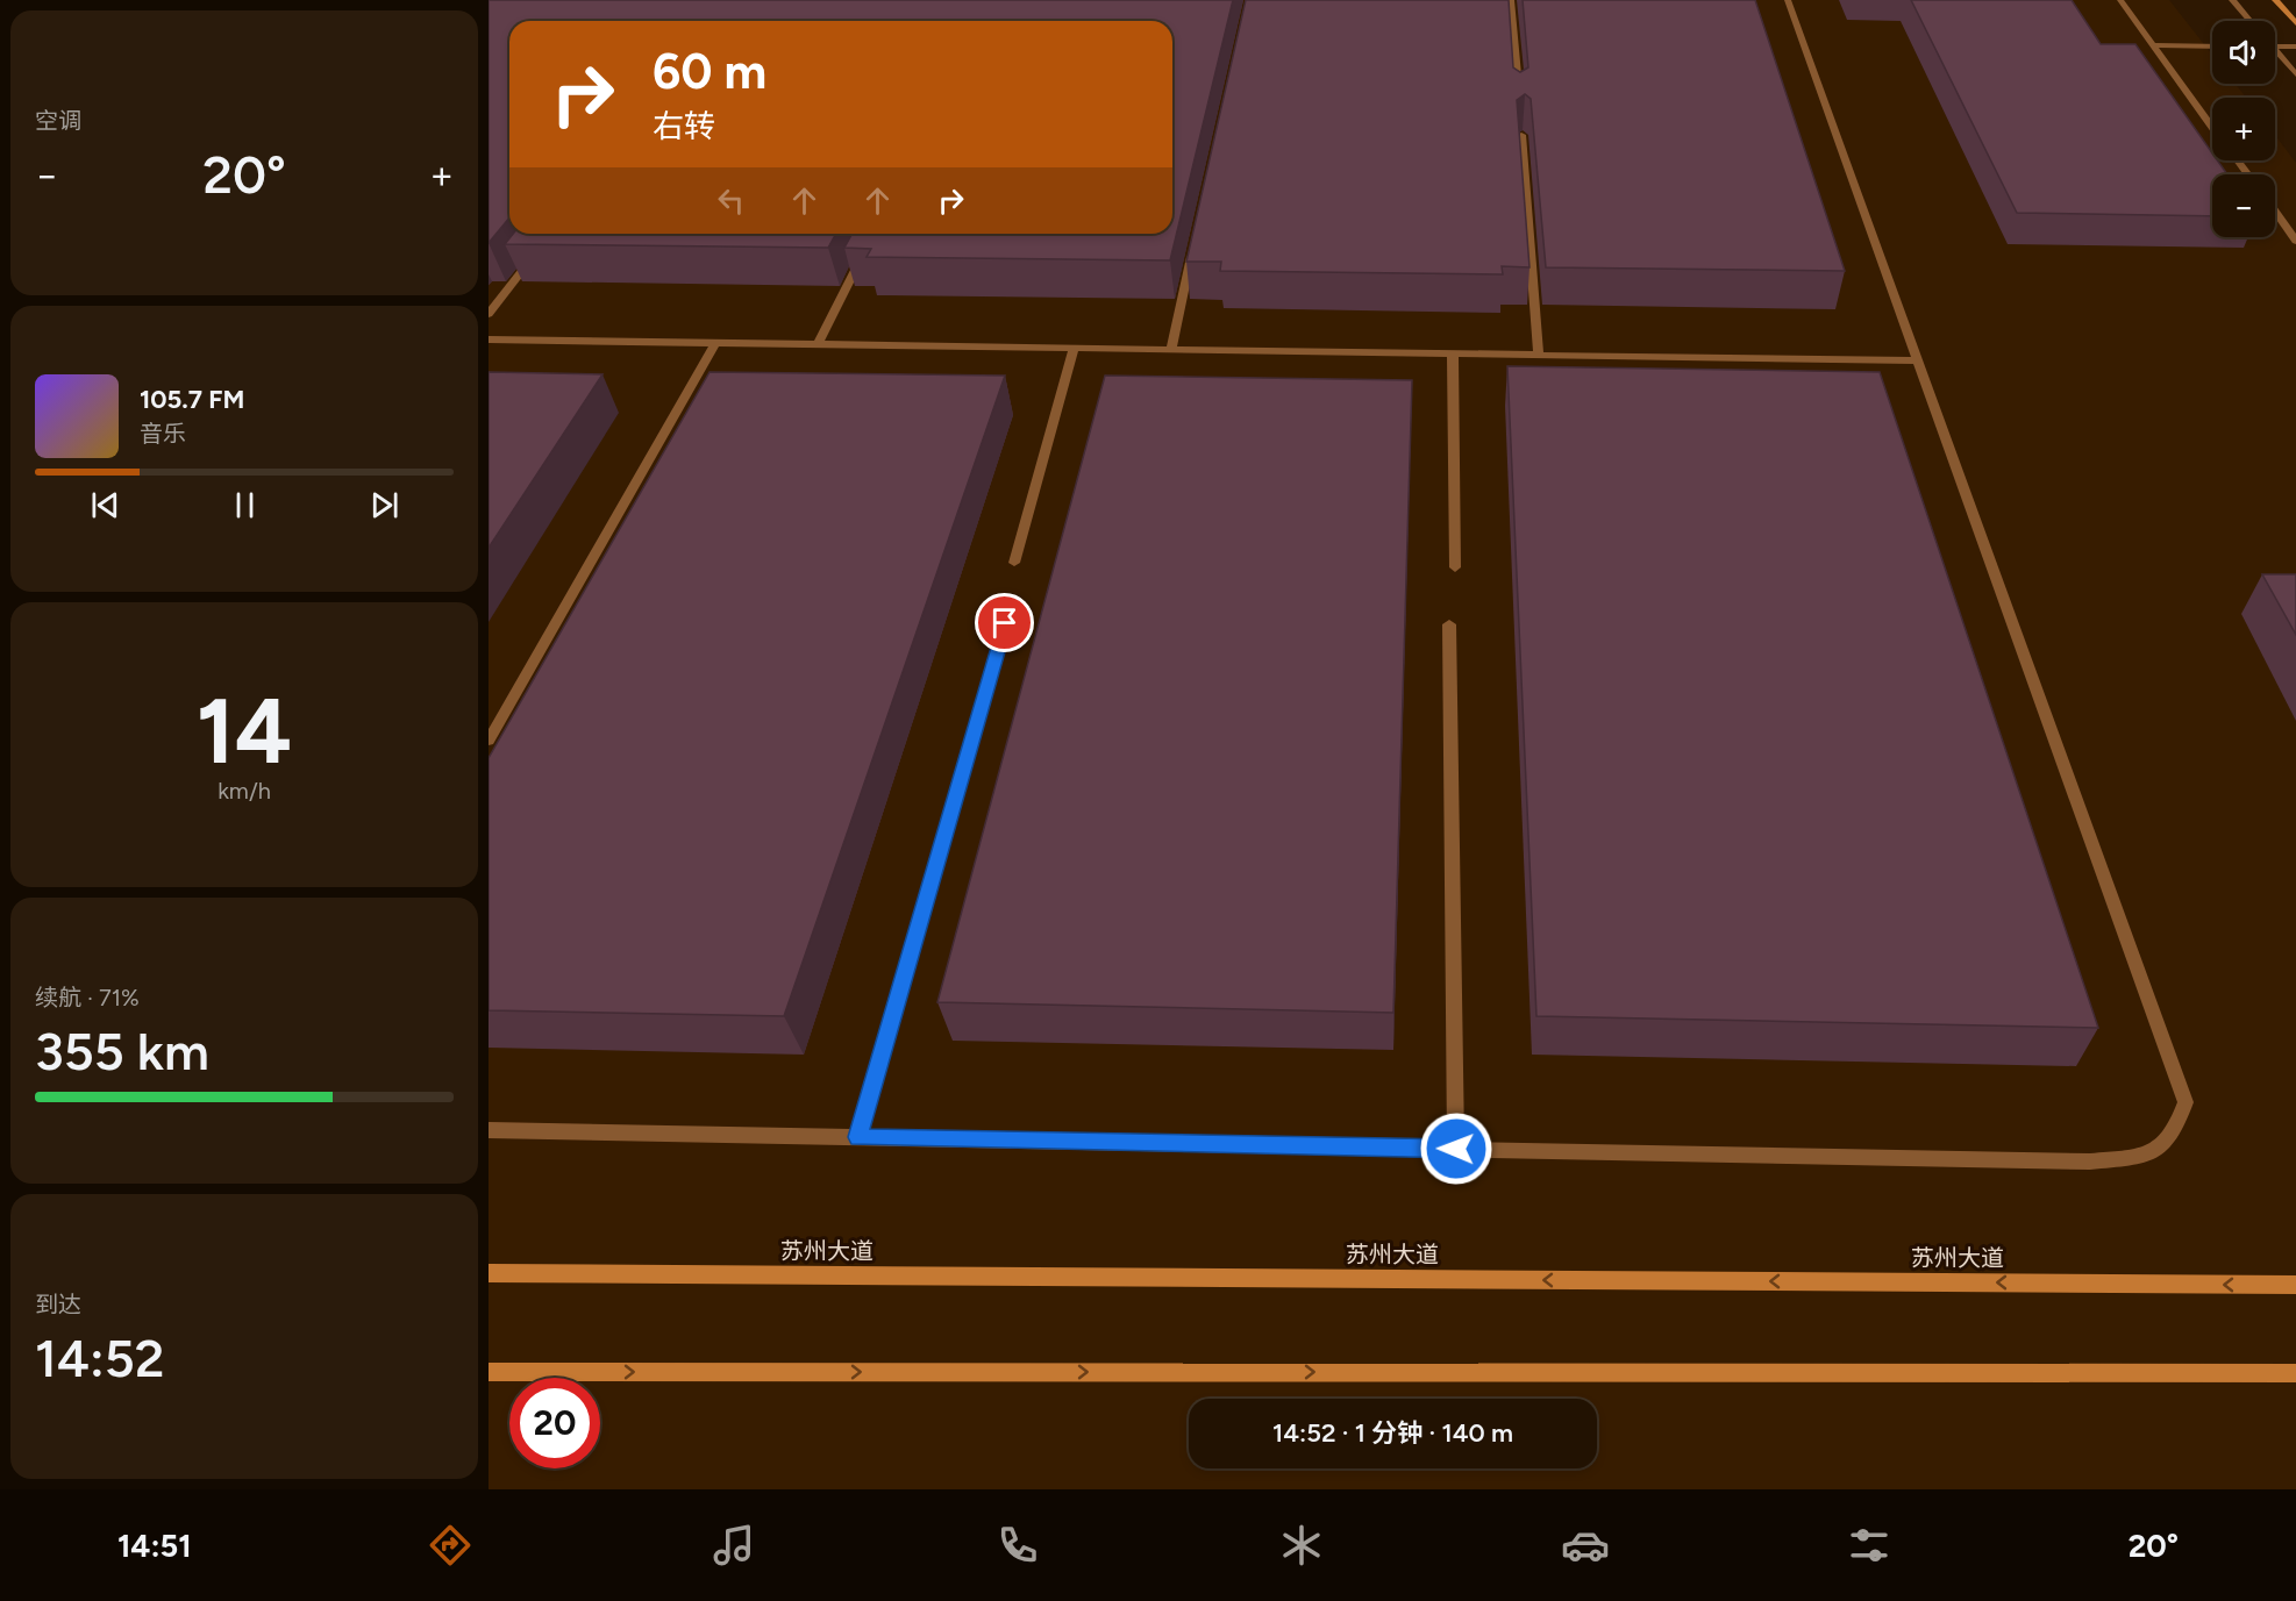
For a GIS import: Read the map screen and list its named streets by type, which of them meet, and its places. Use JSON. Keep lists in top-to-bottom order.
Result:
{
  "streets": {
    "street": ["苏州大道"]
  },
  "page": {
    "tile": [
      "空调",
      ["14", "km/h"],
      ["续航 · 71%", "355 km"],
      ["到达", "14:52"]
    ],
    "map_buttons": ["+", "−"],
    "turn": ["60 m", "右转"],
    "heat": ["−", "20°", "+"],
    "song": ["105.7 FM", "音乐"],
    "limit": "20",
    "trip": "14:52 · 1 分钟 · 140 m",
    "tabs": ["14:51", "20°"]
  }
}
